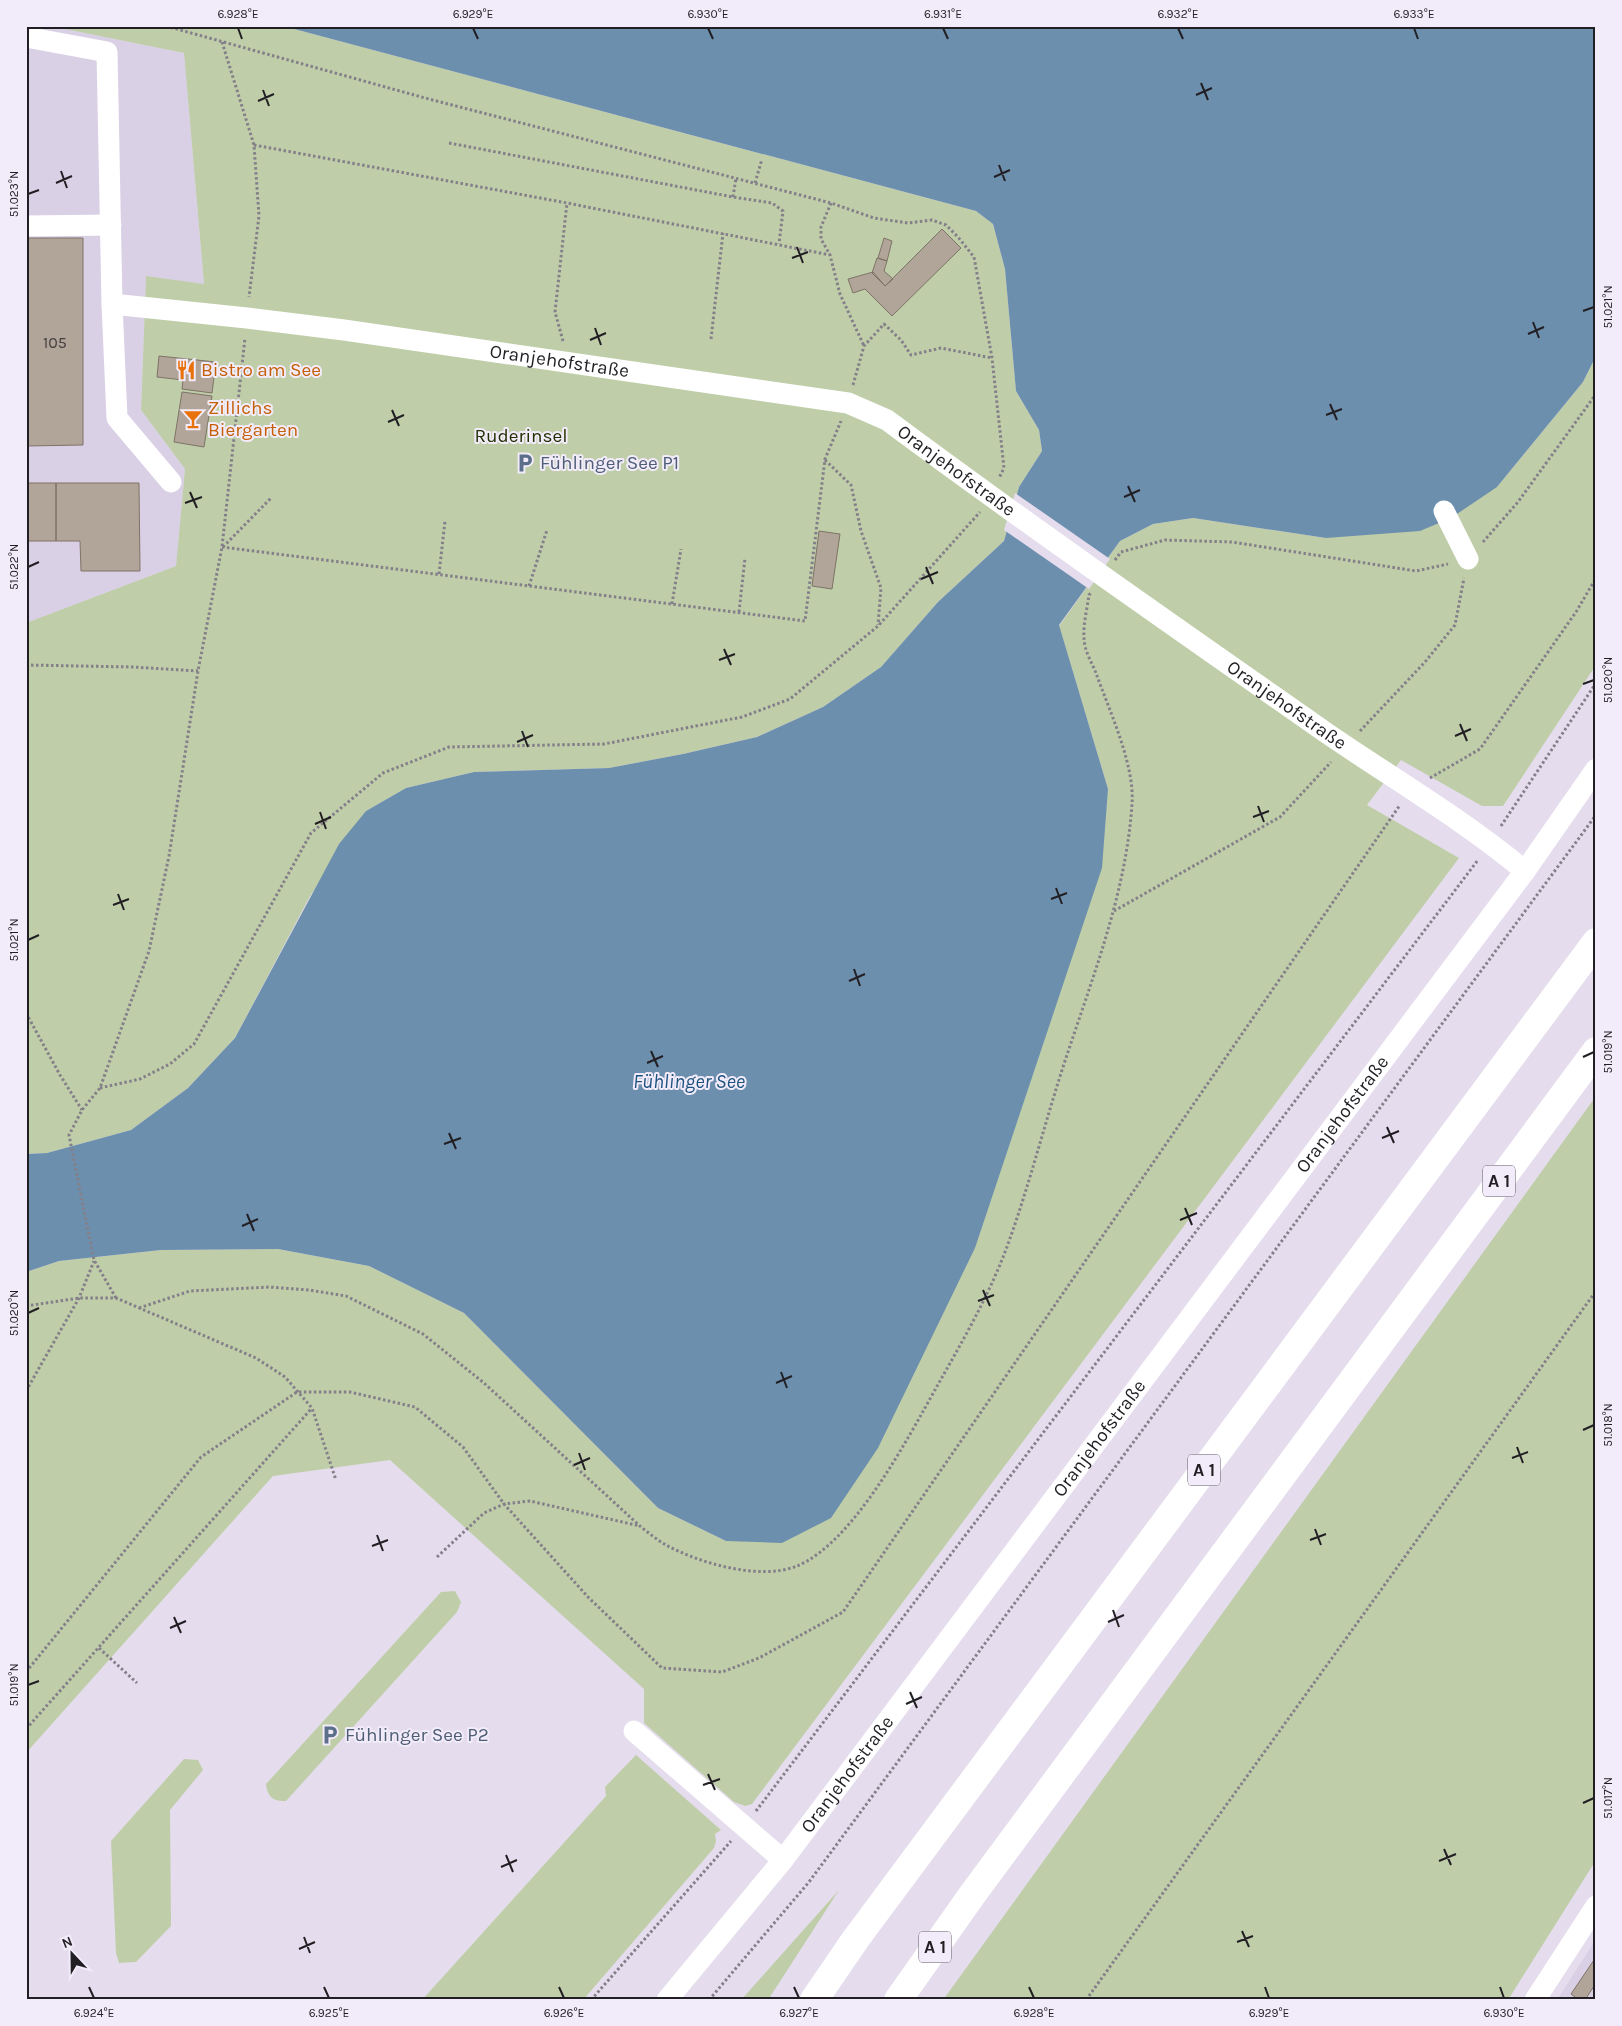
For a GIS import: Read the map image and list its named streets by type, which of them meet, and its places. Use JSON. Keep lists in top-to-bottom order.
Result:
{
  "streets": {
    "highway": ["A 1"],
    "street": ["Oranjehofstraße"]
  },
  "water": ["Fühlinger See"],
  "parks": ["Ruderinsel"],
  "places": {
    "restaurant": ["Bistro am See"],
    "bar": ["Zillichs Biergarten"],
    "parking": ["Fühlinger See P1", "Fühlinger See P2"]
  },
  "house_numbers": ["105"],
  "north": "top",
  "coordinates": [
    "6.928°E",
    "6.929°E",
    "6.930°E",
    "6.931°E",
    "6.932°E",
    "6.933°E",
    "51.023°N",
    "51.021°N",
    "51.022°N",
    "51.020°N",
    "51.019°N",
    "51.018°N",
    "51.017°N",
    "6.924°E",
    "6.925°E",
    "6.926°E",
    "6.927°E"
  ]
}
